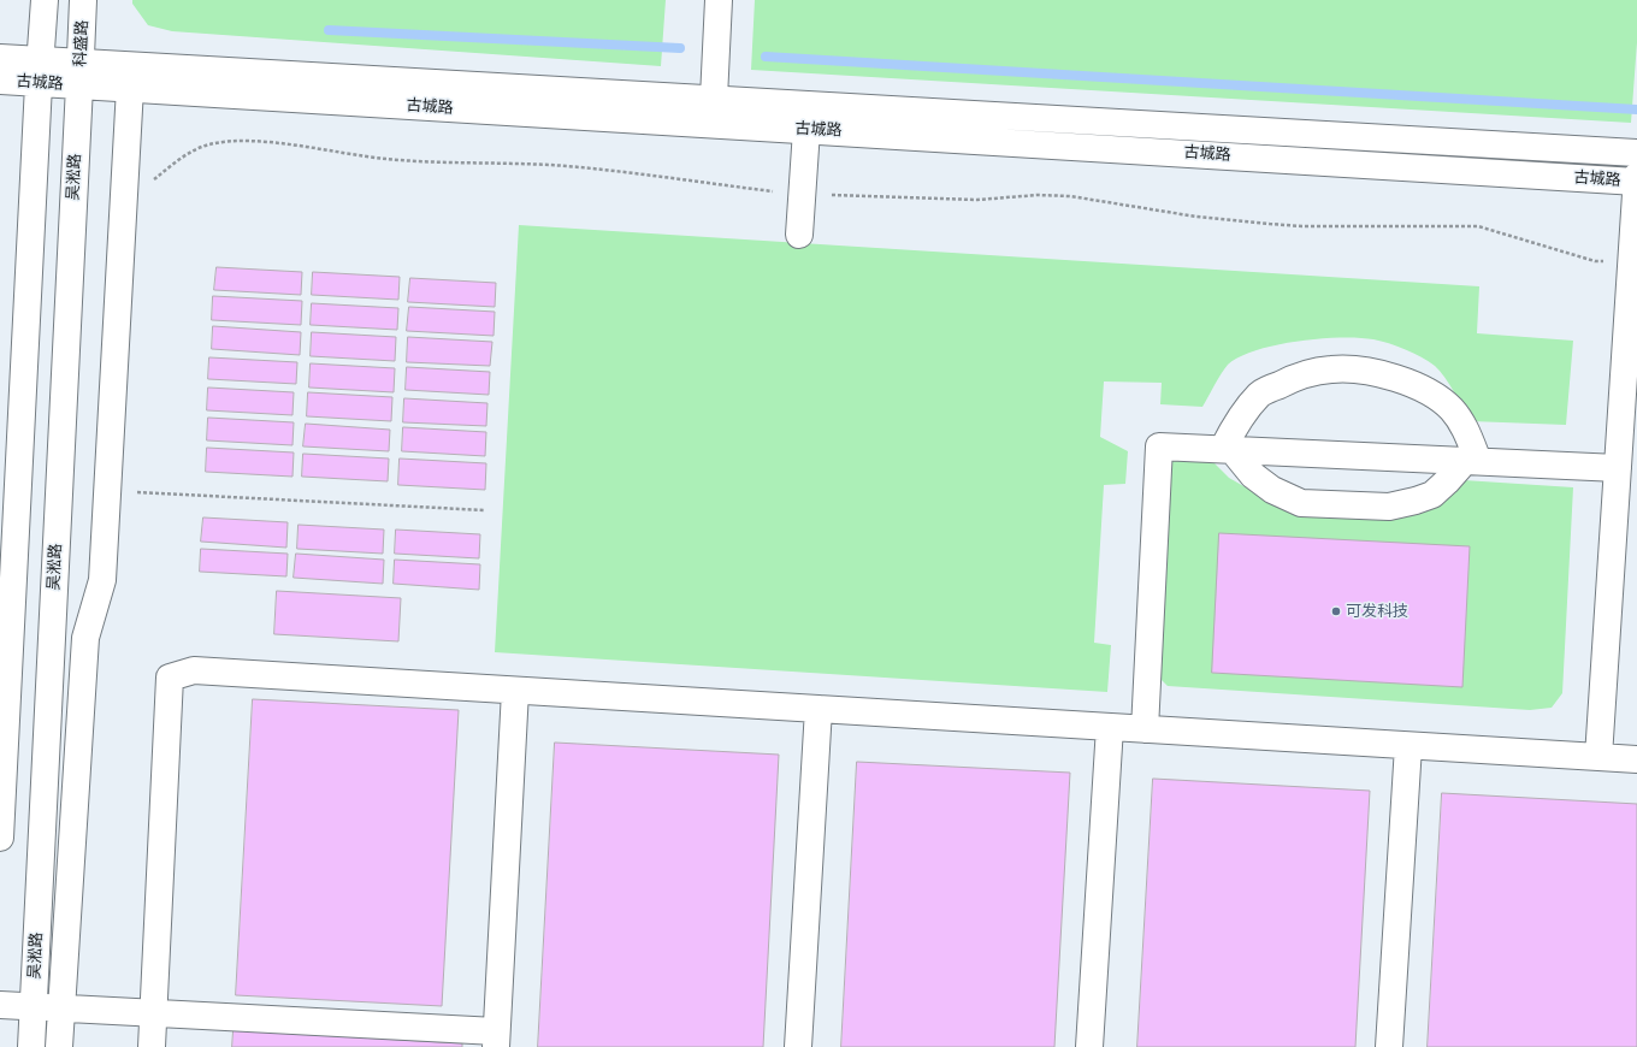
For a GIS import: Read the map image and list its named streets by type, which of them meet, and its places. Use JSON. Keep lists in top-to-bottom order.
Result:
{
  "streets": {
    "main road": ["科盛路", "古城路", "吴淞路"]
  },
  "crossings": [
    ["科盛路", "古城路"],
    ["科盛路", "吴淞路"],
    ["古城路", "吴淞路"]
  ],
  "places": ["可发科技"]
}
